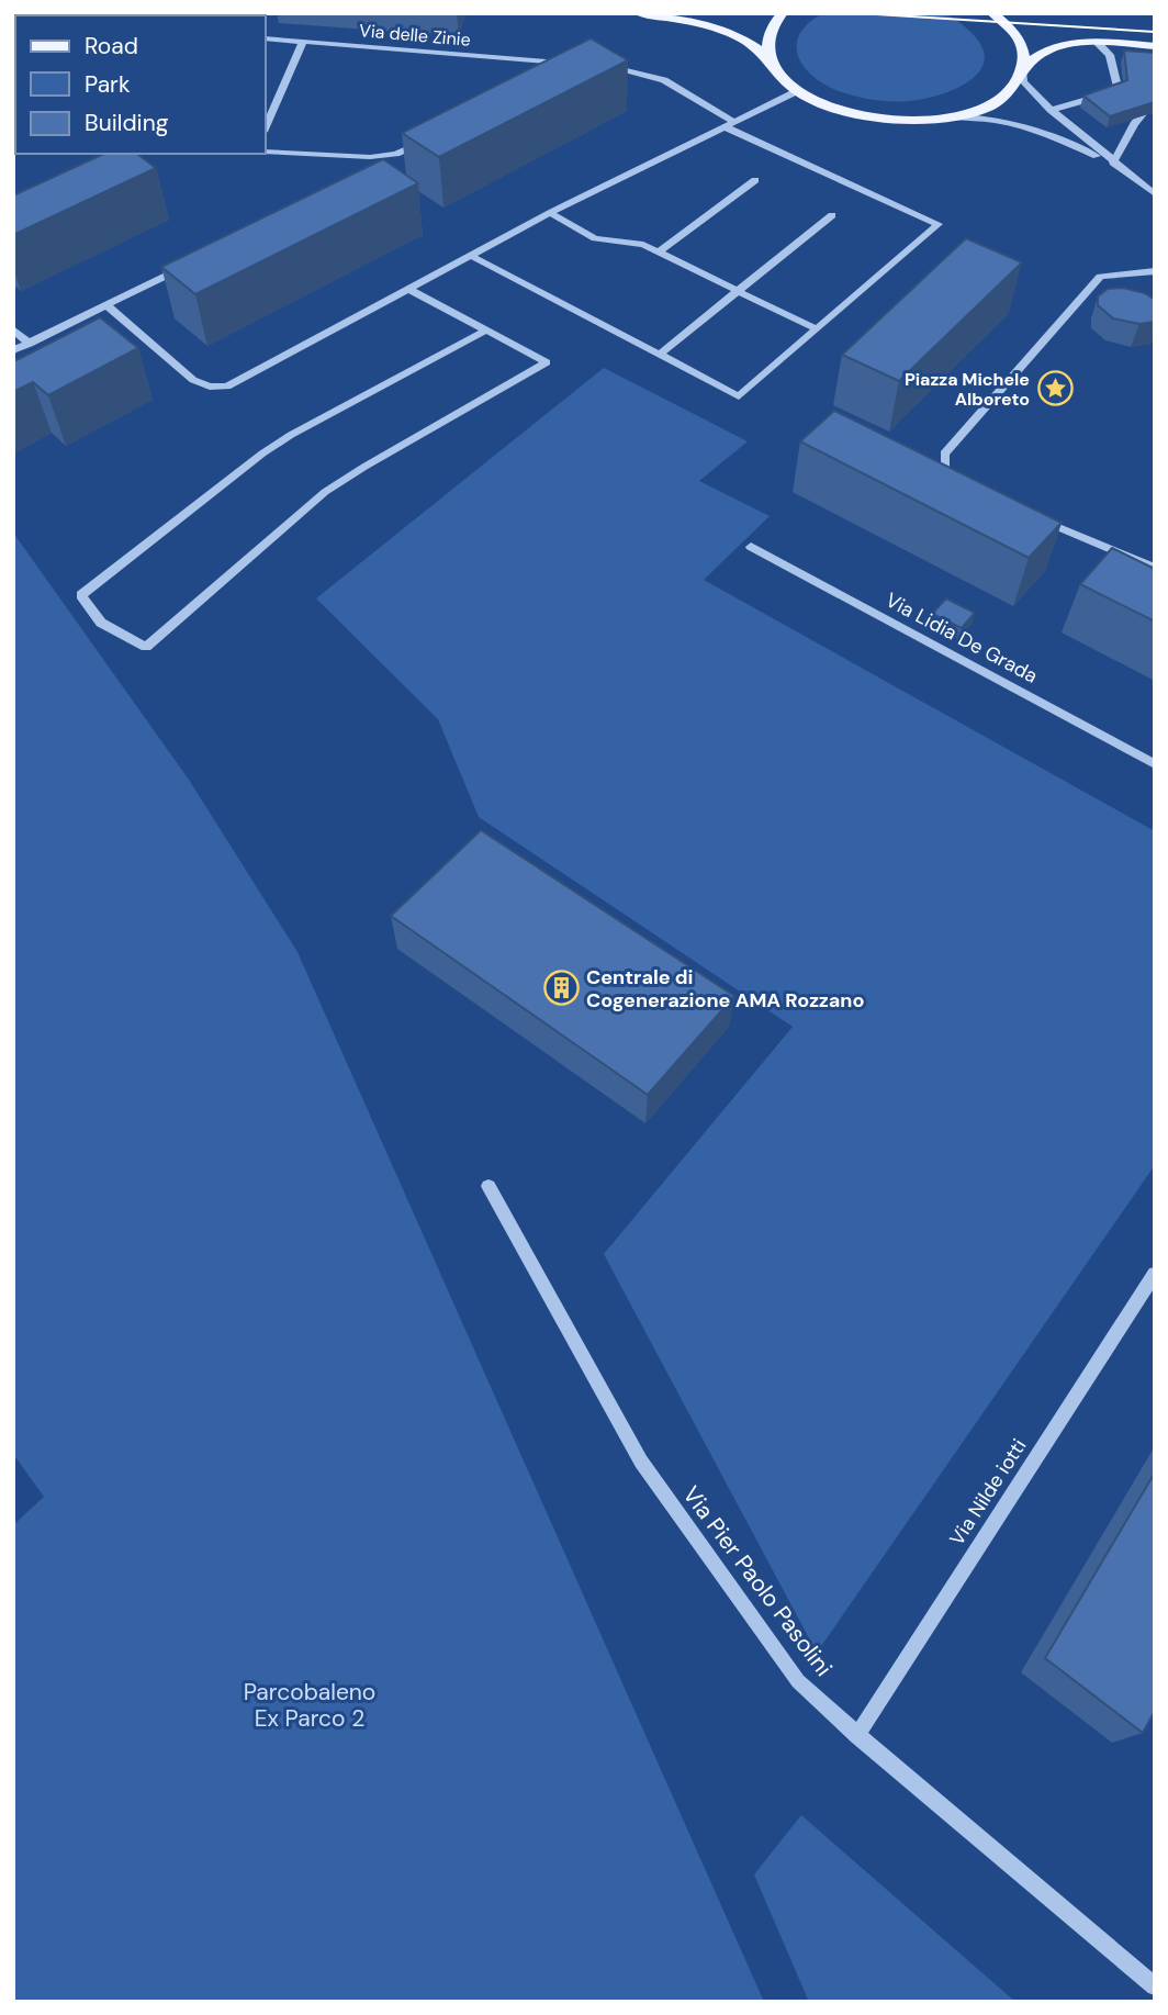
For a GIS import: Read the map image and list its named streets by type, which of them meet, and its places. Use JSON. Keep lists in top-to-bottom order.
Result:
{
  "streets": {
    "street": [
      "Via delle Zinie",
      "Via Lidia De Grada",
      "Via Nilde iotti",
      "Via Pier Paolo Pasolini"
    ]
  },
  "crossings": [
    ["Via Nilde iotti", "Via Pier Paolo Pasolini"]
  ],
  "parks": ["Parcobaleno Ex Parco 2"],
  "places": {
    "place": ["Piazza Michele Alboreto"],
    "building": ["Centrale di Cogenerazione AMA Rozzano"]
  },
  "legend": ["Road", "Park", "Building"]
}
